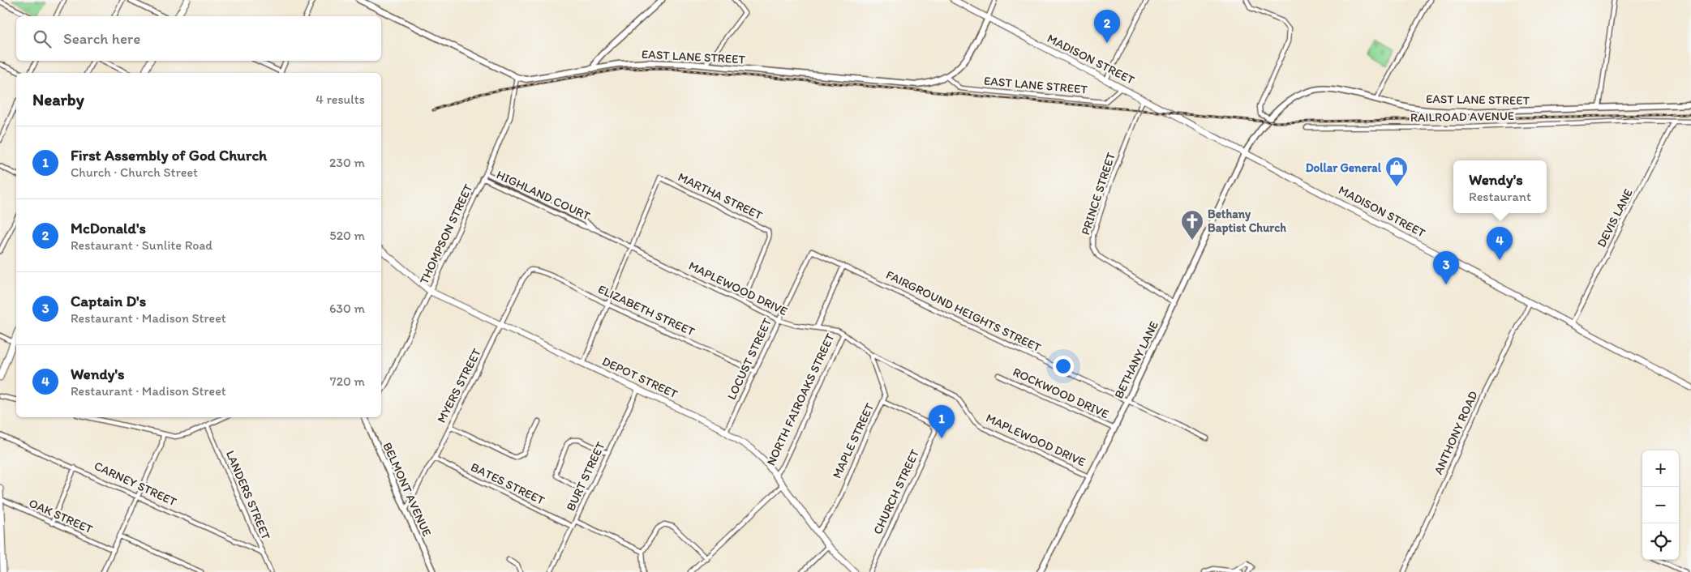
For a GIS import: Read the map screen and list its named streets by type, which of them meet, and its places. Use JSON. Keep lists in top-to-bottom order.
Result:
{
  "streets": {
    "main road": ["MADISON STREET", "DEPOT STREET"],
    "street": [
      "EAST LANE STREET",
      "RAILROAD AVENUE",
      "PRINCE STREET",
      "HIGHLAND COURT",
      "MARTHA STREET",
      "DEVIS LANE",
      "THOMPSON STREET",
      "MAPLEWOOD DRIVE",
      "ELIZABETH STREET",
      "FAIRGROUND HEIGHTS STREET",
      "LOCUST STREET",
      "BETHANY LANE",
      "MYERS STREET",
      "ROCKWOOD DRIVE",
      "NORTH FAIROAKS STREET",
      "ANTHONY ROAD",
      "MAPLE STREET",
      "BURT STREET",
      "CARNEY STREET",
      "BATES STREET",
      "BELMONT AVENUE",
      "CHURCH STREET",
      "LANDERS STREET",
      "OAK STREET"
    ]
  },
  "crossings": [
    ["EAST LANE STREET", "MADISON STREET"],
    ["EAST LANE STREET", "THOMPSON STREET"],
    ["EAST LANE STREET", "BETHANY LANE"],
    ["MADISON STREET", "PRINCE STREET"],
    ["MADISON STREET", "DEVIS LANE"],
    ["MADISON STREET", "BETHANY LANE"],
    ["MADISON STREET", "ANTHONY ROAD"],
    ["RAILROAD AVENUE", "DEVIS LANE"],
    ["PRINCE STREET", "BETHANY LANE"],
    ["HIGHLAND COURT", "MARTHA STREET"],
    ["HIGHLAND COURT", "THOMPSON STREET"],
    ["HIGHLAND COURT", "MAPLEWOOD DRIVE"],
    ["MARTHA STREET", "MAPLEWOOD DRIVE"],
    ["THOMPSON STREET", "DEPOT STREET"],
    ["MAPLEWOOD DRIVE", "LOCUST STREET"],
    ["MAPLEWOOD DRIVE", "BETHANY LANE"],
    ["MAPLEWOOD DRIVE", "NORTH FAIROAKS STREET"],
    ["MAPLEWOOD DRIVE", "MAPLE STREET"],
    ["ELIZABETH STREET", "LOCUST STREET"],
    ["ELIZABETH STREET", "MYERS STREET"],
    ["FAIRGROUND HEIGHTS STREET", "LOCUST STREET"],
    ["FAIRGROUND HEIGHTS STREET", "BETHANY LANE"],
    ["LOCUST STREET", "DEPOT STREET"],
    ["BETHANY LANE", "ROCKWOOD DRIVE"],
    ["DEPOT STREET", "MYERS STREET"],
    ["DEPOT STREET", "NORTH FAIROAKS STREET"],
    ["DEPOT STREET", "MAPLE STREET"],
    ["DEPOT STREET", "BURT STREET"],
    ["MYERS STREET", "BATES STREET"],
    ["MYERS STREET", "BELMONT AVENUE"],
    ["MAPLE STREET", "CHURCH STREET"],
    ["BURT STREET", "BATES STREET"],
    ["CARNEY STREET", "LANDERS STREET"]
  ],
  "places": {
    "shop": ["Dollar General"],
    "church": ["Bethany Baptist Church"]
  },
  "page": {
    "pins": [
      "2",
      "4",
      "3",
      "1"
    ],
    "search": "Search here",
    "heading": ["Nearby", "4 results"],
    "list": [
      {
        "mark": "1",
        "name": "First Assembly of God Church",
        "note": "Church · Church Street",
        "value": "230 m"
      },
      {
        "mark": "2",
        "name": "McDonald's",
        "note": "Restaurant · Sunlite Road",
        "value": "520 m"
      },
      {
        "mark": "3",
        "name": "Captain D's",
        "note": "Restaurant · Madison Street",
        "value": "630 m"
      },
      {
        "mark": "4",
        "name": "Wendy's",
        "note": "Restaurant · Madison Street",
        "value": "720 m"
      }
    ],
    "popup": ["Wendy's", "Restaurant"],
    "map_buttons": ["+", "−"]
  }
}
